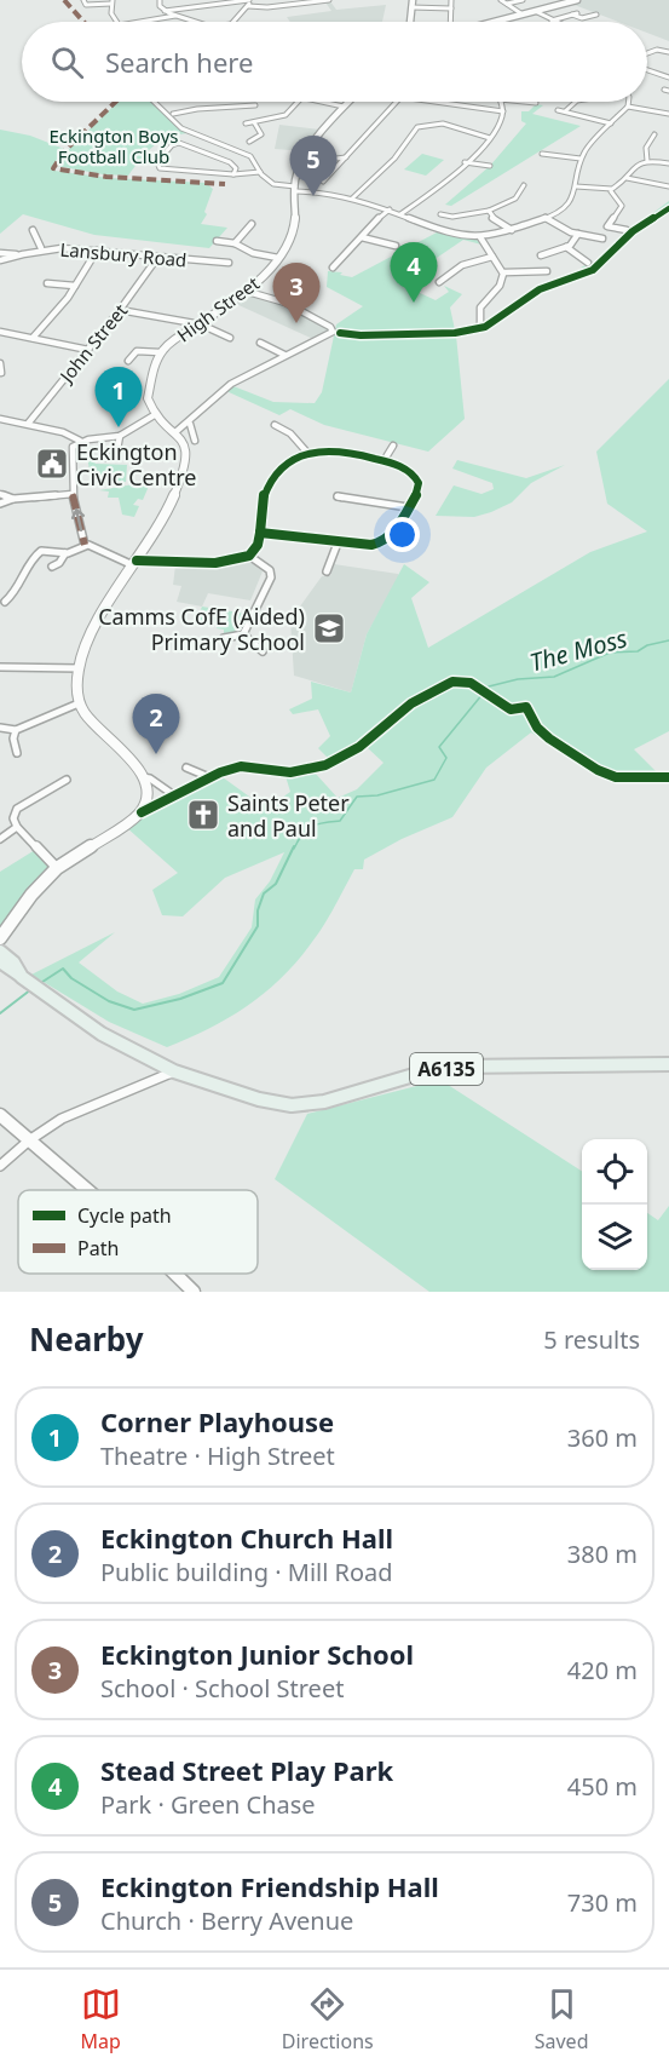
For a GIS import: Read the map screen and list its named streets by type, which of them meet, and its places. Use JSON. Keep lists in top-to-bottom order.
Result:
{
  "streets": {
    "main road": ["High Street", "A6135"],
    "street": ["Lansbury Road", "John Street"]
  },
  "crossings": [
    ["Lansbury Road", "John Street"]
  ],
  "water": ["The Moss"],
  "parks": ["Eckington Boys Football Club"],
  "places": {
    "public building": ["Eckington Civic Centre"],
    "school or university": ["Camms CofE (Aided) Primary School"],
    "church": ["Saints Peter and Paul"]
  },
  "legend": ["Cycle path", "Path"],
  "page": {
    "search": "Search here",
    "pins": [
      "5",
      "4",
      "3",
      "1",
      "2"
    ],
    "heading": ["Nearby", "5 results"],
    "list": [
      {
        "mark": "1",
        "name": "Corner Playhouse",
        "note": "Theatre · High Street",
        "value": "360 m"
      },
      {
        "mark": "2",
        "name": "Eckington Church Hall",
        "note": "Public building · Mill Road",
        "value": "380 m"
      },
      {
        "mark": "3",
        "name": "Eckington Junior School",
        "note": "School · School Street",
        "value": "420 m"
      },
      {
        "mark": "4",
        "name": "Stead Street Play Park",
        "note": "Park · Green Chase",
        "value": "450 m"
      },
      {
        "mark": "5",
        "name": "Eckington Friendship Hall",
        "note": "Church · Berry Avenue",
        "value": "730 m"
      }
    ],
    "nav": ["Map", "Directions", "Saved"]
  }
}
